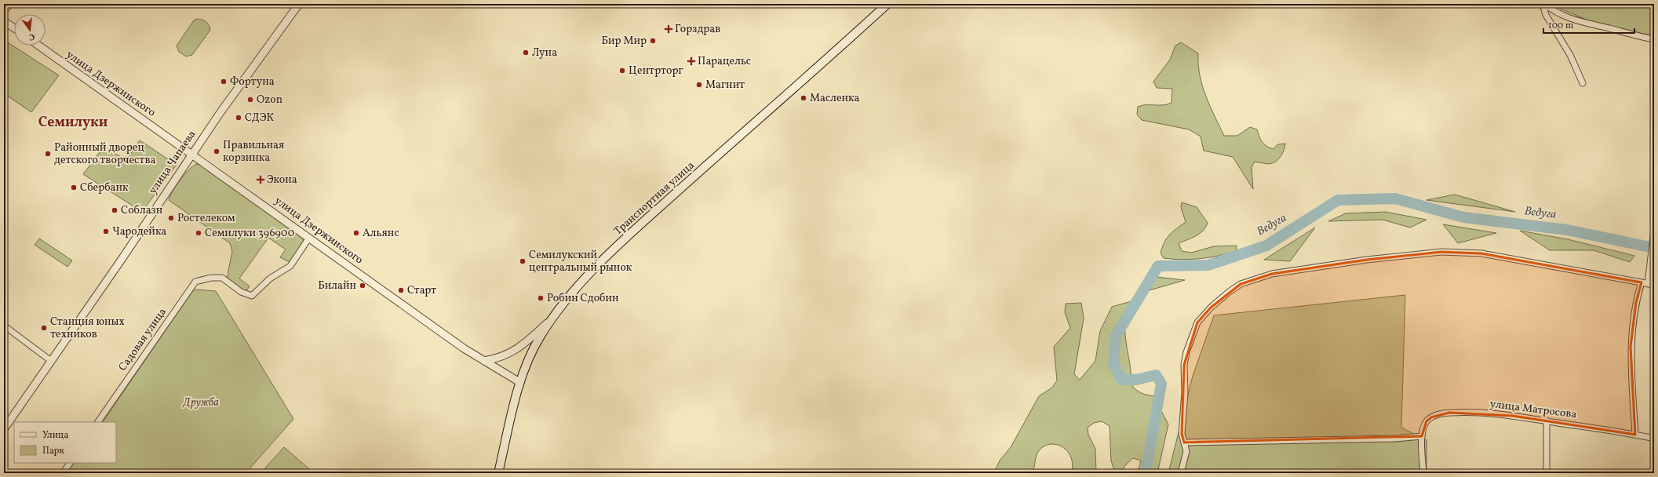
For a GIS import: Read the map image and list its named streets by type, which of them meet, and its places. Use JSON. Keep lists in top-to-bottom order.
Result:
{
  "streets": {
    "main road": ["Транспортная улица"],
    "street": [
      "улица Дзержинского",
      "улица Чапаева",
      "Садовая улица",
      "улица Матросова"
    ]
  },
  "crossings": [
    ["улица Дзержинского", "улица Чапаева"],
    ["улица Дзержинского", "Транспортная улица"],
    ["улица Дзержинского", "Садовая улица"]
  ],
  "districts": ["Семилуки"],
  "water": ["Ведуга"],
  "parks": ["Дружба"],
  "places": {
    "health": ["Горздрав", "Парацельс", "Экона"],
    "other": [
      "Бир Мир",
      "Луна",
      "Центрторг",
      "Фортуна",
      "Магнит",
      "Масленка",
      "Ozon",
      "СДЭК",
      "Правильная корзинка",
      "Районный дворец детского творчества",
      "Сбербанк",
      "Соблазн",
      "Ростелеком",
      "Чародейка",
      "Семилуки 396900",
      "Альянс",
      "Семилукский центральный рынок",
      "Билайн",
      "Старт",
      "Робин Сдобин",
      "Станция юных техников"
    ]
  },
  "legend": ["Улица", "Парк"],
  "scale_bar": "100 m",
  "north": "bottom"
}
